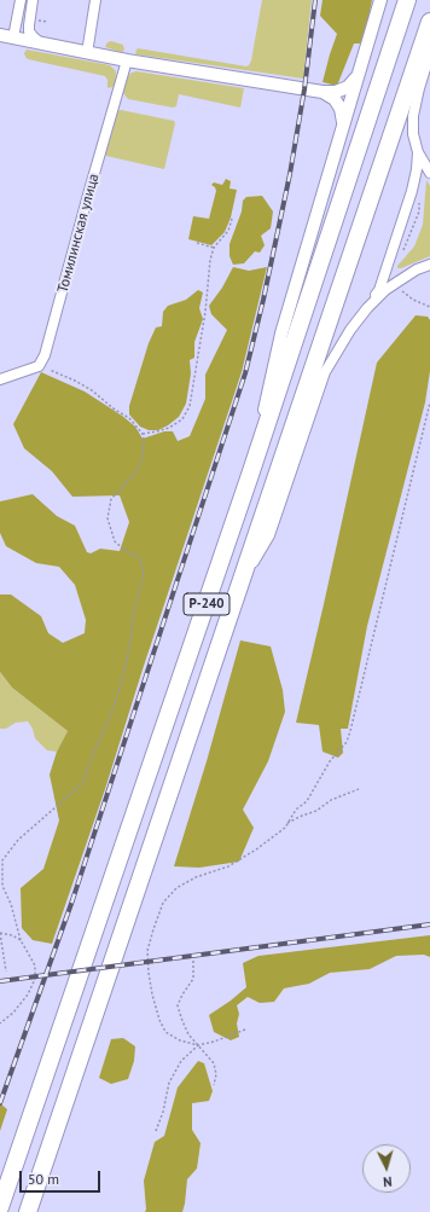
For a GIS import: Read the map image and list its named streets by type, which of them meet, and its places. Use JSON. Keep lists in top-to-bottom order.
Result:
{
  "streets": {
    "highway": ["Р-240"],
    "street": ["Томилинская улица"]
  },
  "scale_bar": "50 m",
  "north": "bottom"
}
